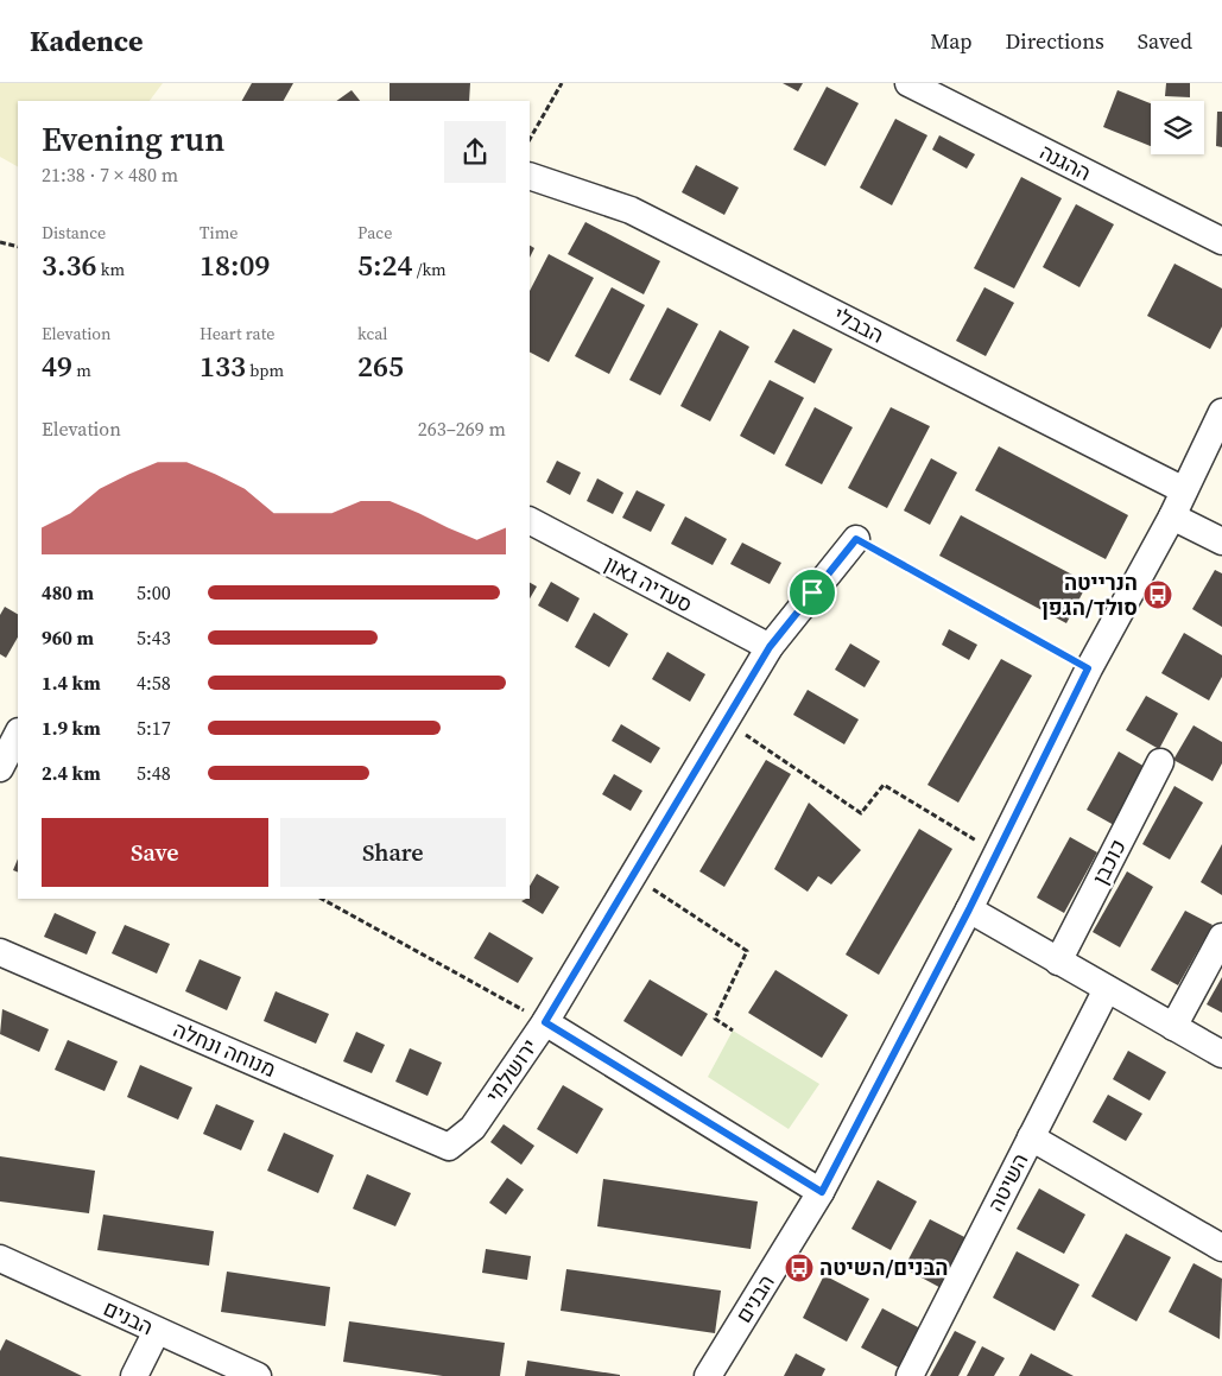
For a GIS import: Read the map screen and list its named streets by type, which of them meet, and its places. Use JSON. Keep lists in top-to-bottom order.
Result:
{
  "streets": {
    "street": [
      "ההגנה",
      "הבבלי",
      "סעדיה גאון",
      "כוכבן",
      "מנוחה ונחלה",
      "ירושלמי",
      "השיטה",
      "הבנים"
    ]
  },
  "crossings": [
    ["הבבלי", "הבנים"],
    ["סעדיה גאון", "ירושלמי"],
    ["מנוחה ונחלה", "ירושלמי"]
  ],
  "places": {
    "bus stop": ["הנרייטה סולד/הגפן", "הבנים/השיטה"]
  },
  "page": {
    "header": "Kadence",
    "nav": ["Map", "Directions", "Saved"],
    "heading": ["Evening run", "21:38 · 7 × 480 m"],
    "stats": [
      ["Distance", "3.36 km"],
      ["Time", "18:09"],
      ["Pace", "5:24 /km"],
      ["Elevation", "49 m"],
      ["Heart rate", "133 bpm"],
      ["kcal", "265"]
    ],
    "chart": ["Elevation", "263–269 m"],
    "list": [
      {
        "name": "480 m",
        "note": "5:00"
      },
      {
        "name": "960 m",
        "note": "5:43"
      },
      {
        "name": "1.4 km",
        "note": "4:58"
      },
      {
        "name": "1.9 km",
        "note": "5:17"
      },
      {
        "name": "2.4 km",
        "note": "5:48"
      }
    ],
    "buttons": ["Save", "Share"]
  }
}
